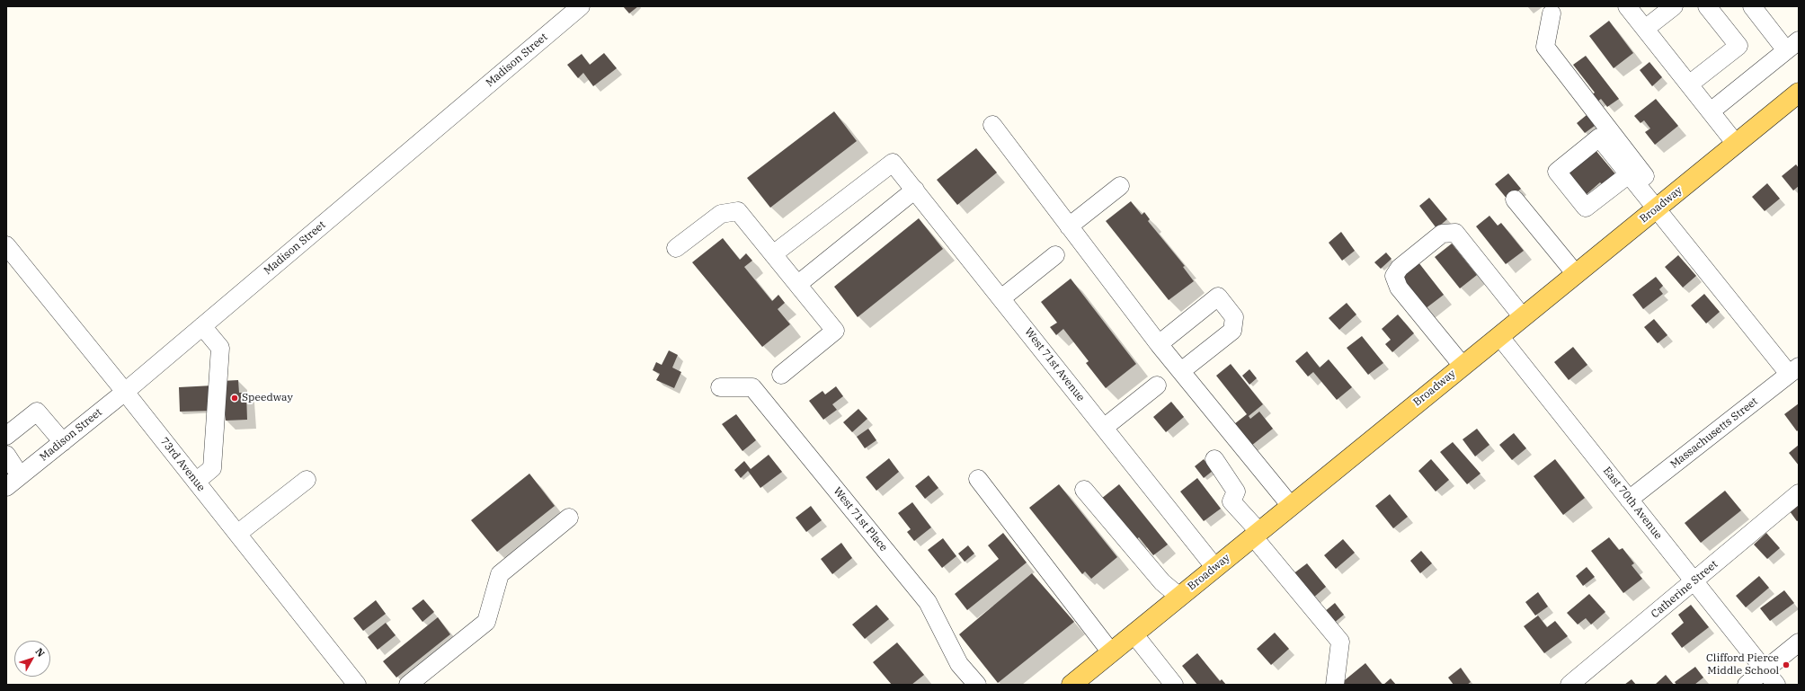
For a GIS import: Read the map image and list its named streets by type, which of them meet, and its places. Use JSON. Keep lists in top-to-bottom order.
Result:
{
  "streets": {
    "main road": ["Broadway"],
    "street": [
      "Madison Street",
      "West 71st Avenue",
      "Massachusetts Street",
      "73rd Avenue",
      "East 70th Avenue",
      "West 71st Place",
      "Catherine Street"
    ]
  },
  "crossings": [
    ["Madison Street", "73rd Avenue"],
    ["Broadway", "West 71st Avenue"],
    ["Broadway", "East 70th Avenue"],
    ["Massachusetts Street", "East 70th Avenue"],
    ["East 70th Avenue", "Catherine Street"]
  ],
  "places": ["Speedway", "Clifford Pierce Middle School"],
  "north": "top right"
}
